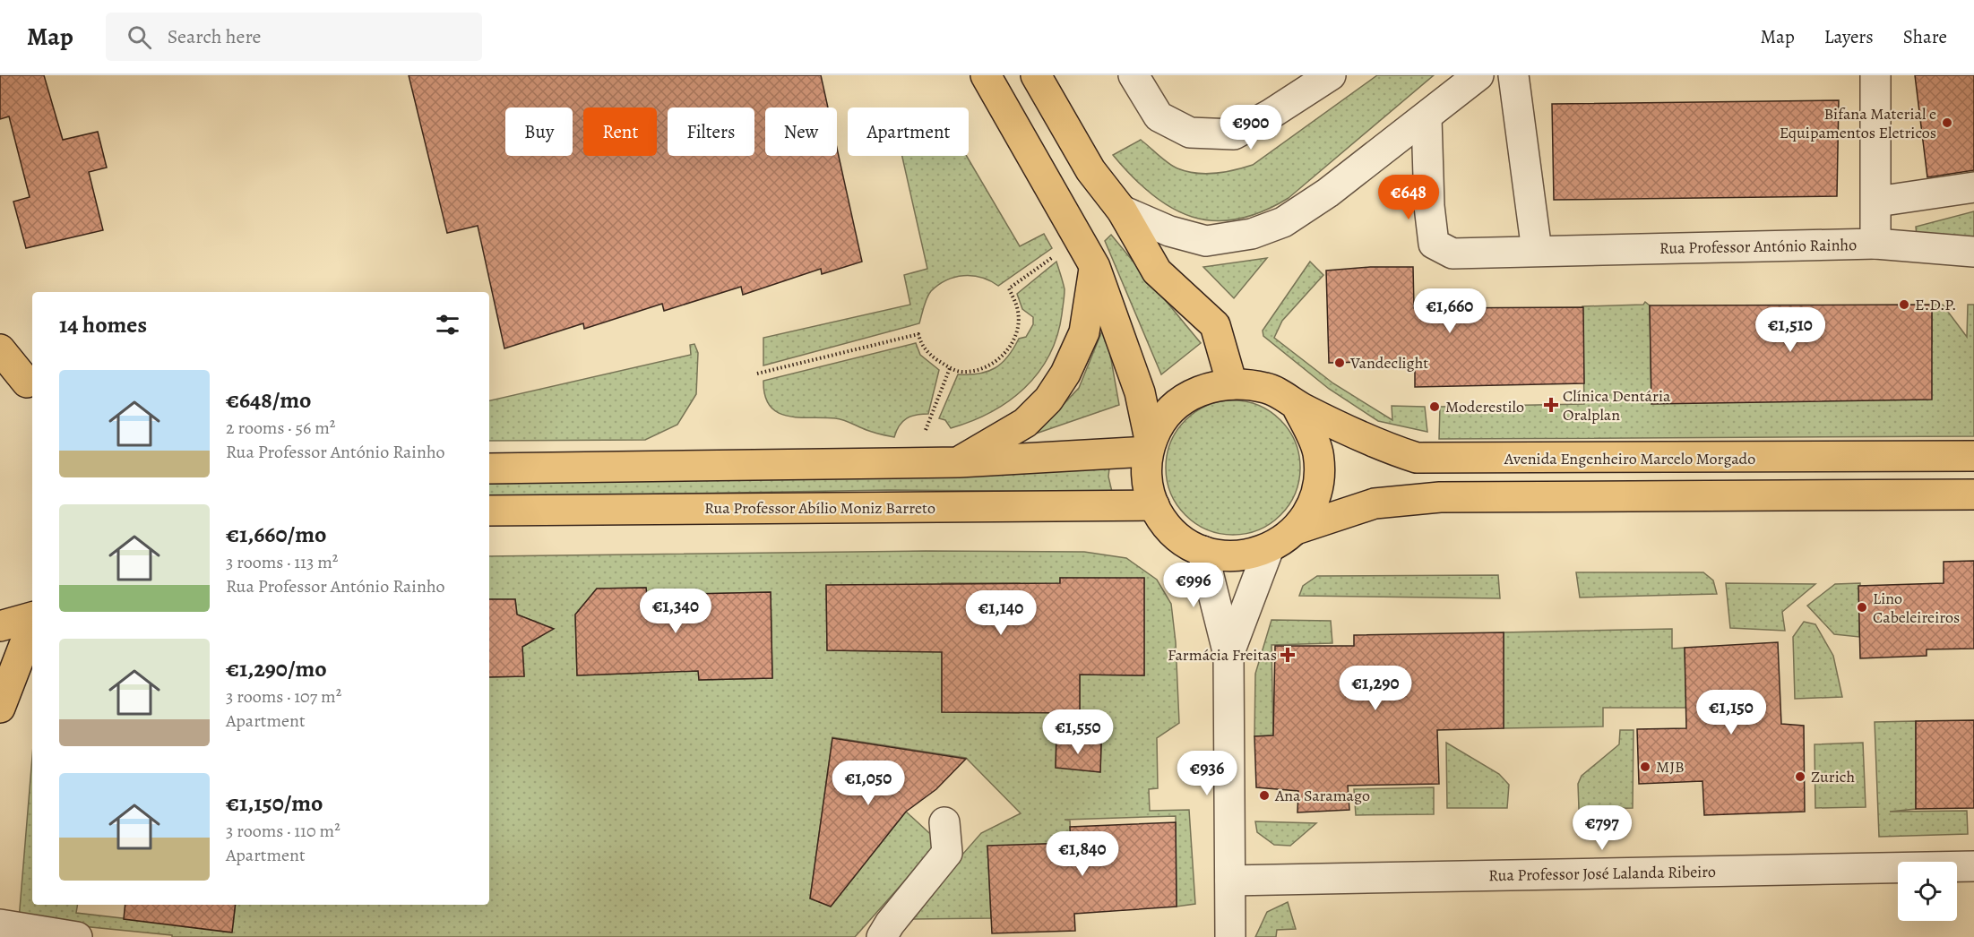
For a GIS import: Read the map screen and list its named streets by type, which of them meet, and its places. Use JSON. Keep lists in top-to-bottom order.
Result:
{
  "streets": {
    "main road": ["Avenida Engenheiro Marcelo Morgado", "Rua Professor Abílio Moniz Barreto"],
    "street": ["Rua Professor António Rainho", "Rua Professor José Lalanda Ribeiro"]
  },
  "crossings": [
    ["Avenida Engenheiro Marcelo Morgado", "Rua Professor Abílio Moniz Barreto"]
  ],
  "places": {
    "other": [
      "Bifana Material e Equipamentos Eletricos",
      "E.D.P.",
      "Vandeclight",
      "Moderestilo",
      "Lino Cabeleireiros",
      "MJB",
      "Zurich",
      "Ana Saramago"
    ],
    "health": ["Clínica Dentária Oralplan", "Farmácia Freitas"]
  },
  "page": {
    "header": "Map",
    "search": "Search here",
    "nav": ["Map", "Layers", "Share"],
    "price": [
      "€900",
      "€648",
      "€1,660",
      "€1,510",
      "€996",
      "€1,340",
      "€1,140",
      "€1,290",
      "€1,150",
      "€1,550",
      "€936",
      "€1,050",
      "€797",
      "€1,840"
    ],
    "chip": [
      "Buy",
      "Rent",
      "Filters",
      "New",
      "Apartment"
    ],
    "heading": "14 homes",
    "list": [
      {
        "name": "€648/mo",
        "note": "2 rooms · 56 m² · Rua Professor António Rainho"
      },
      {
        "name": "€1,660/mo",
        "note": "3 rooms · 113 m² · Rua Professor António Rainho"
      },
      {
        "name": "€1,290/mo",
        "note": "3 rooms · 107 m² · Apartment"
      },
      {
        "name": "€1,150/mo",
        "note": "3 rooms · 110 m² · Apartment"
      }
    ]
  }
}
